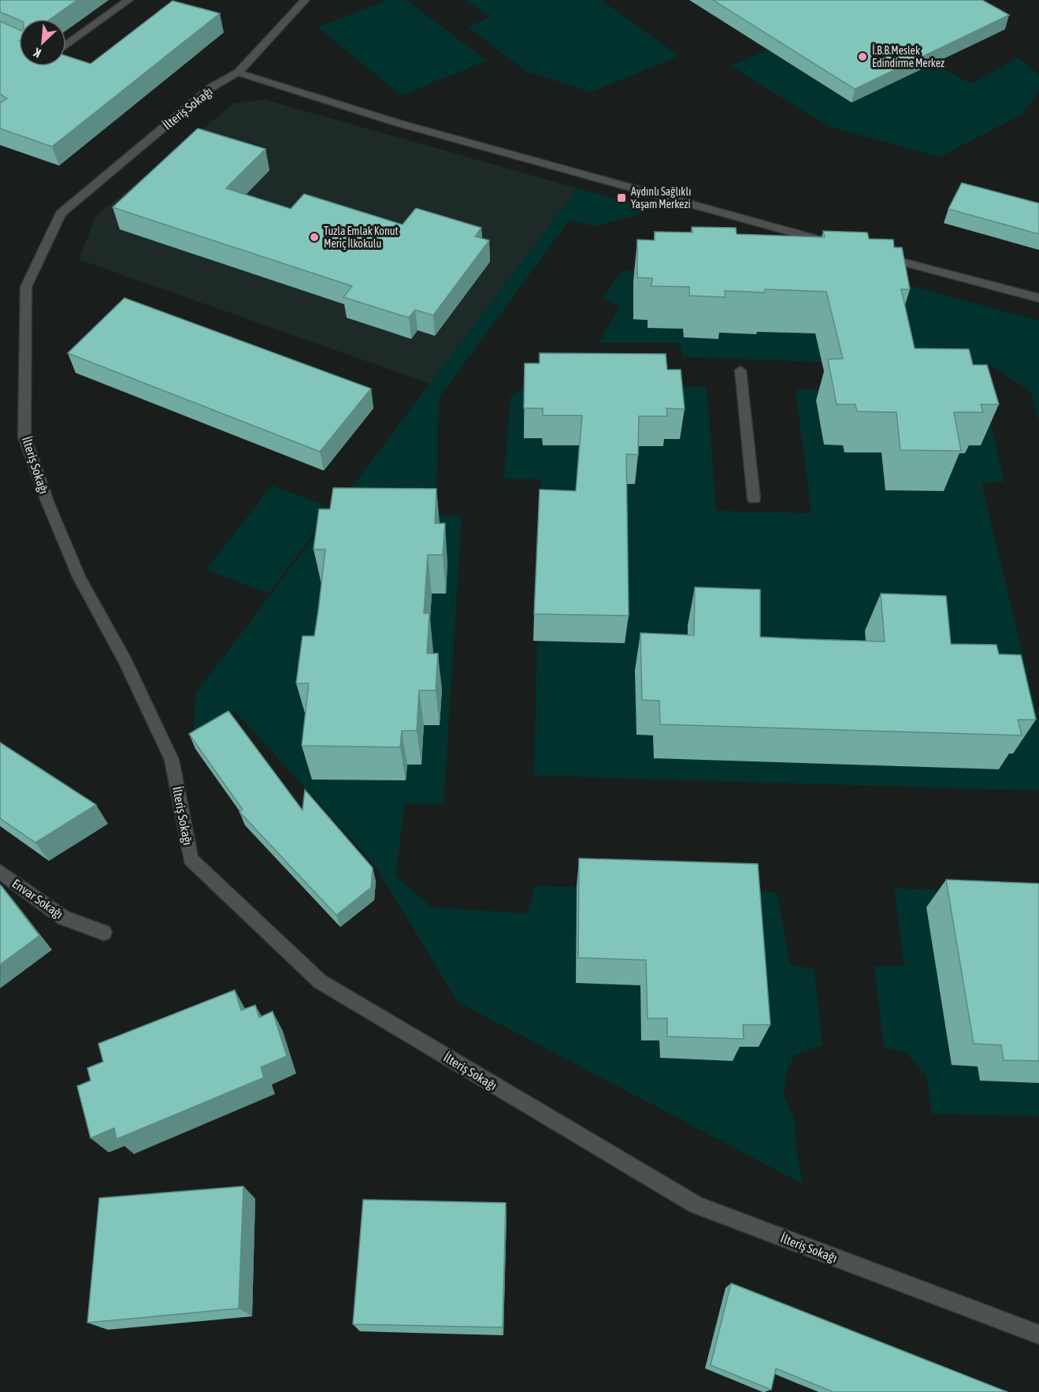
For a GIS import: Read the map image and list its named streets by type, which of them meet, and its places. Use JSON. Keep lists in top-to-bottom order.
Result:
{
  "streets": {
    "street": ["İlteriş Sokağı", "Envar Sokağı"]
  },
  "places": {
    "other": ["İ.B.B.Meslek Edindirme Merkez", "Tuzla Emlak Konut Meriç İlkokulu"],
    "transit": ["Aydınlı Sağlıklı Yaşam Merkezi"]
  },
  "north": "bottom left"
}
